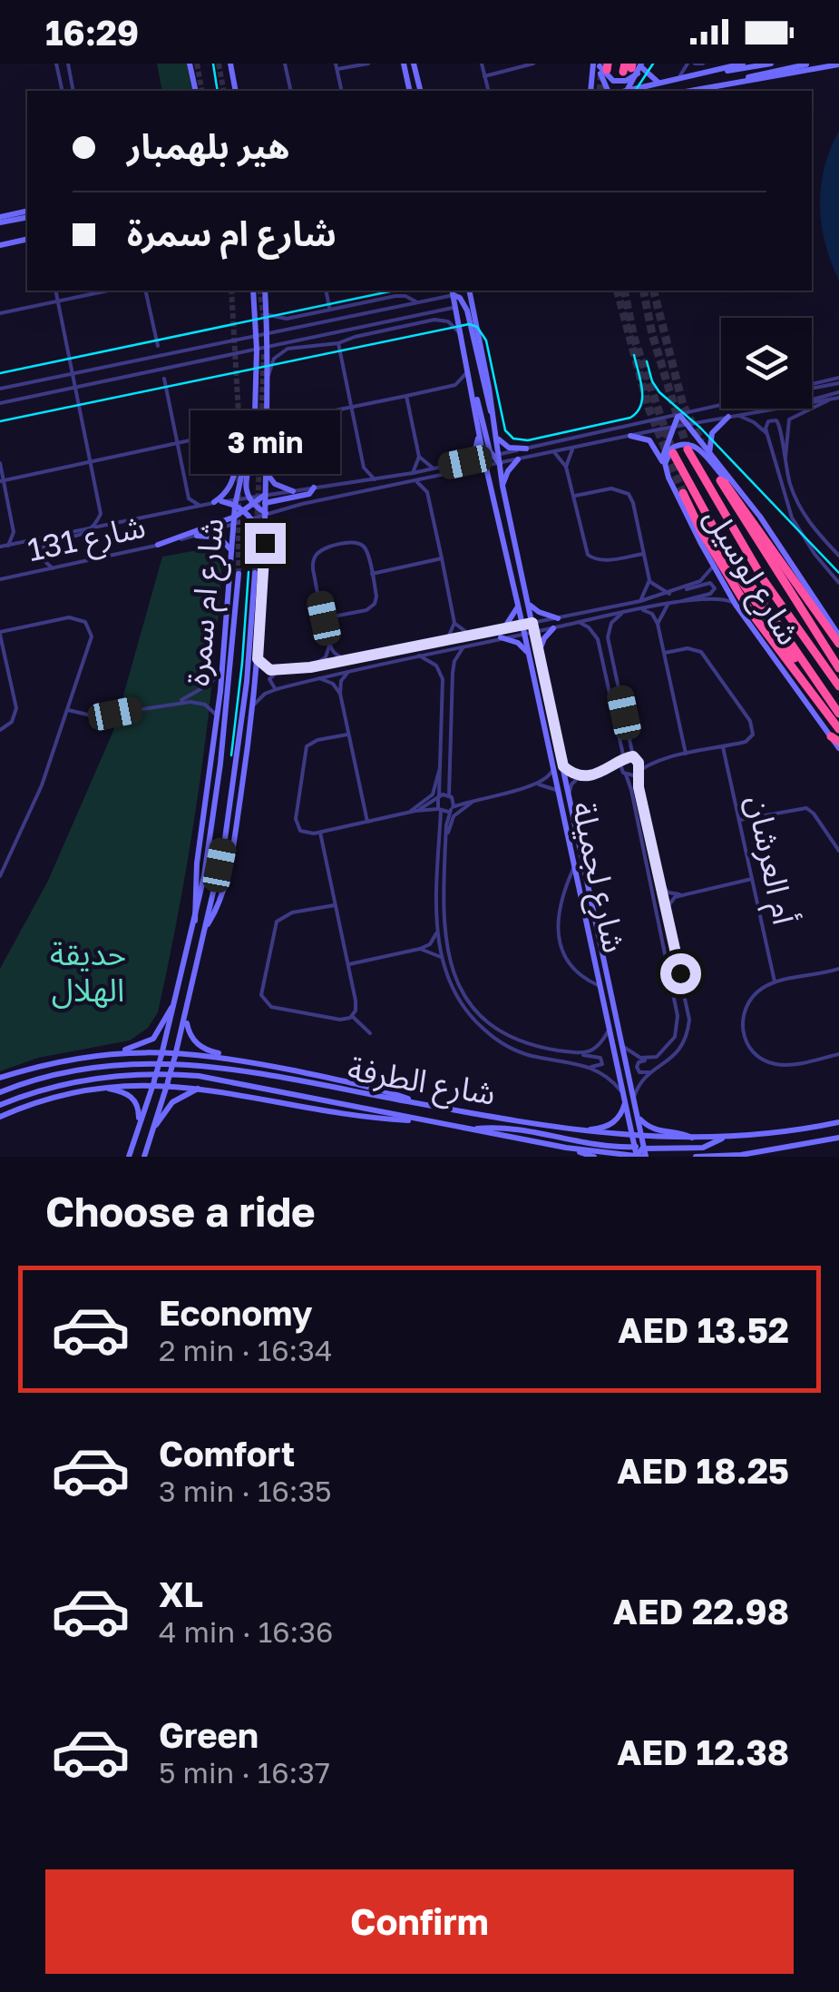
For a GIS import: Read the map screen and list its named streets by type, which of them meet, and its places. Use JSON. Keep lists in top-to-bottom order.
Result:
{
  "streets": {
    "highway": ["شارع لوسيل"],
    "street": [
      "شارع 131",
      "شارع ام سمرة",
      "أم العرشان",
      "شارع لجميلة",
      "شارع الطرفة"
    ]
  },
  "crossings": [
    ["شارع 131", "شارع ام سمرة"],
    ["شارع لجميلة", "شارع الطرفة"]
  ],
  "parks": ["حديقة الهلال"],
  "page": {
    "status": "16:29",
    "banner": ["هير بلهمبار", "شارع ام سمرة"],
    "bubble": "3 min",
    "heading": "Choose a ride",
    "list": [
      {
        "name": "Economy",
        "note": "2 min · 16:34",
        "value": "AED 13.52"
      },
      {
        "name": "Comfort",
        "note": "3 min · 16:35",
        "value": "AED 18.25"
      },
      {
        "name": "XL",
        "note": "4 min · 16:36",
        "value": "AED 22.98"
      },
      {
        "name": "Green",
        "note": "5 min · 16:37",
        "value": "AED 12.38"
      }
    ],
    "buttons": "Confirm"
  }
}
